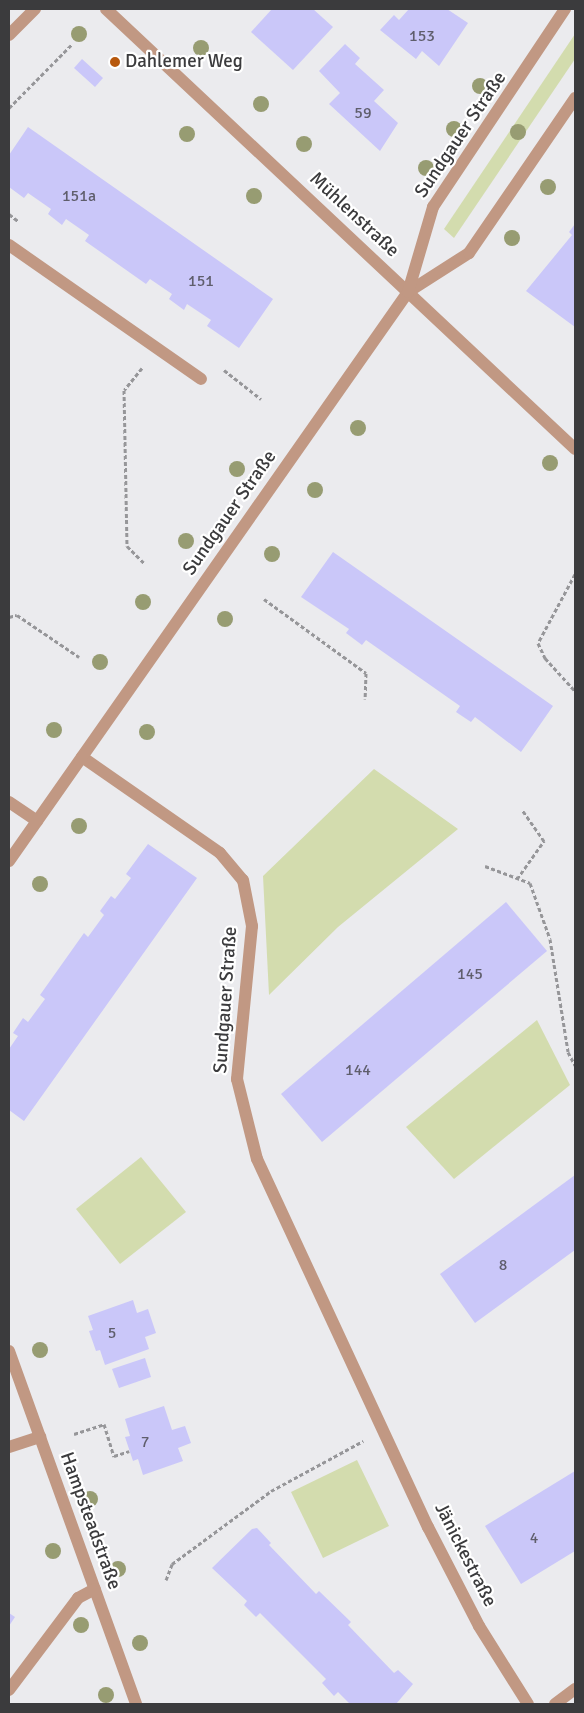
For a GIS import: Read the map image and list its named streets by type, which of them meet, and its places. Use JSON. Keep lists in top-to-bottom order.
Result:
{
  "streets": {
    "street": [
      "Sundgauer Straße",
      "Mühlenstraße",
      "Hampsteadstraße",
      "Jänickestraße"
    ]
  },
  "crossings": [
    ["Sundgauer Straße", "Mühlenstraße"],
    ["Sundgauer Straße", "Jänickestraße"]
  ],
  "places": ["Dahlemer Weg"],
  "house_numbers": [
    "153",
    "59",
    "151a",
    "151",
    "145",
    "144",
    "8",
    "5",
    "7",
    "4"
  ]
}
